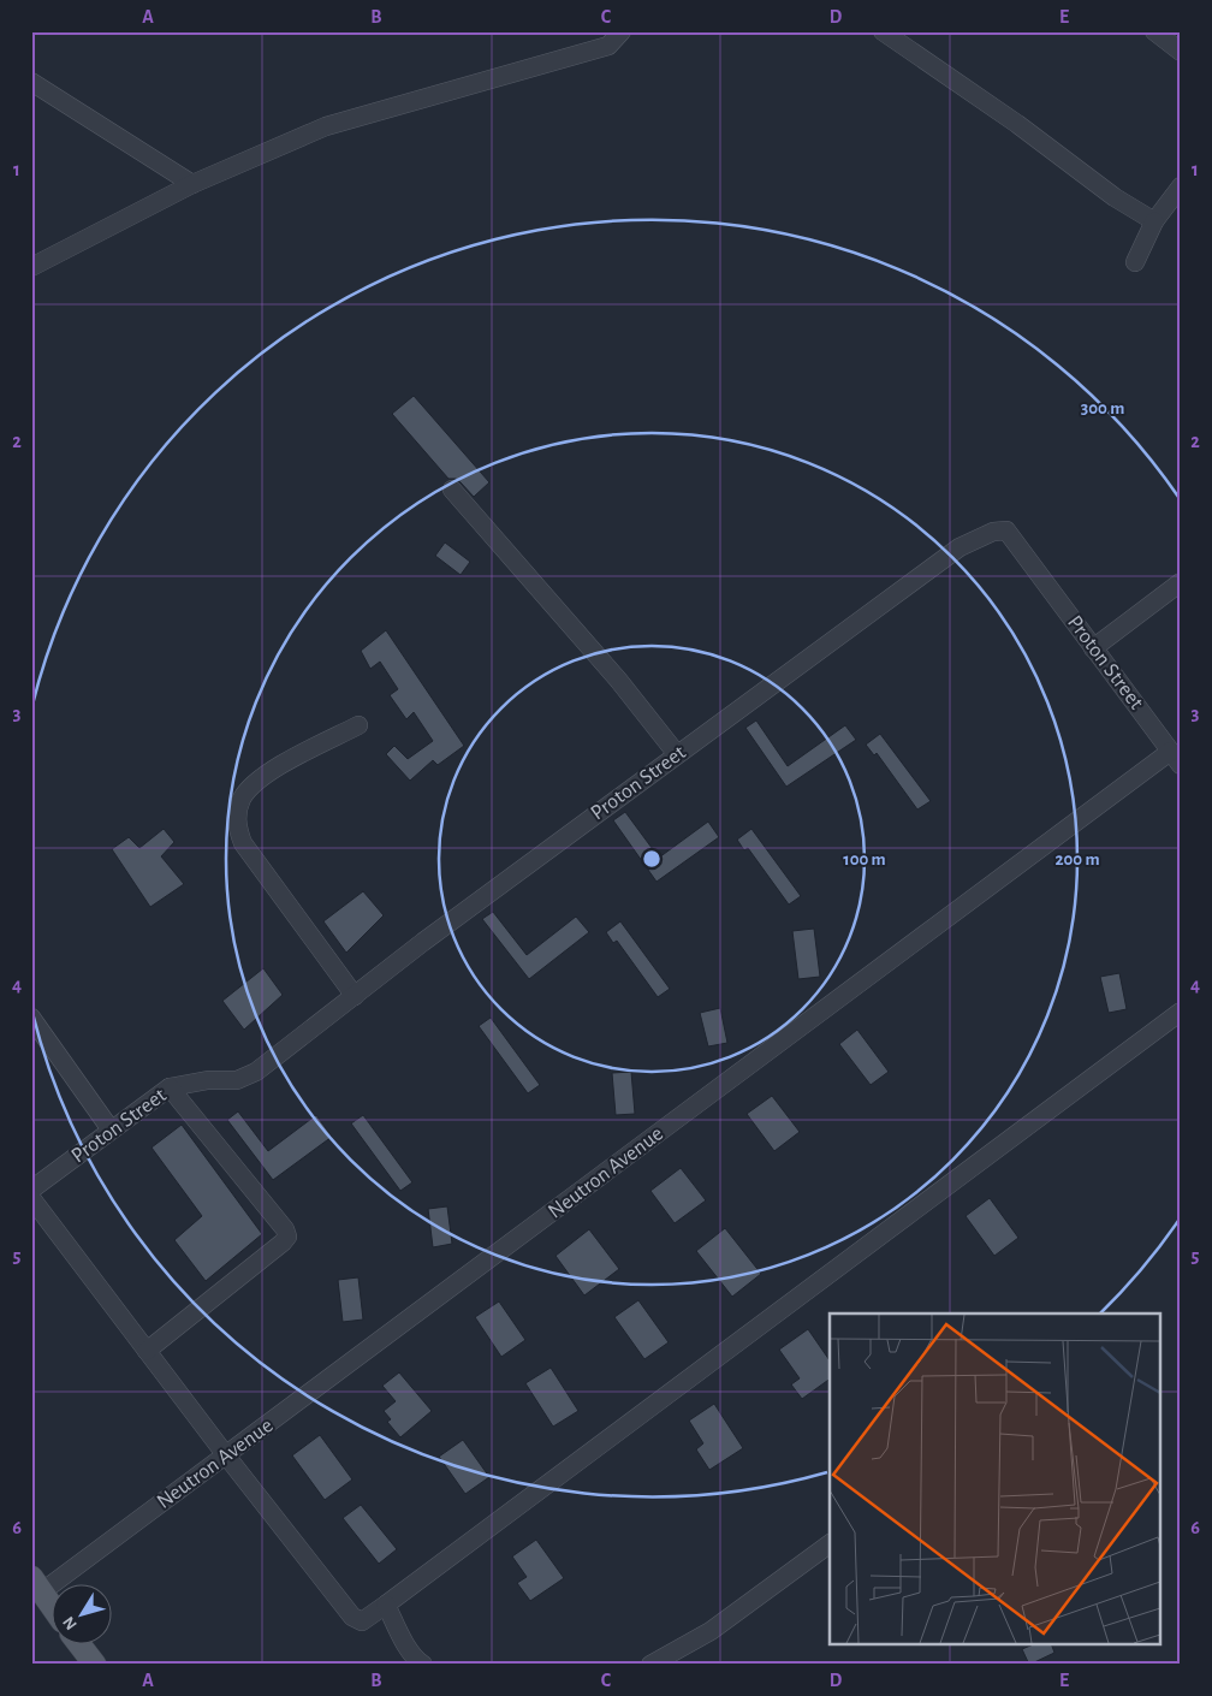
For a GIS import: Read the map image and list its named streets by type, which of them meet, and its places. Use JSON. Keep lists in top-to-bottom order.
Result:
{
  "streets": {
    "street": ["Proton Street", "Neutron Avenue"]
  },
  "crossings": [
    ["Proton Street", "Neutron Avenue"]
  ],
  "north": "bottom left",
  "grid": {
    "columns": [
      "A",
      "B",
      "C",
      "D",
      "E"
    ],
    "rows": [
      "1",
      "2",
      "3",
      "4",
      "5",
      "6"
    ]
  },
  "rings": ["300 m", "100 m", "200 m"]
}
